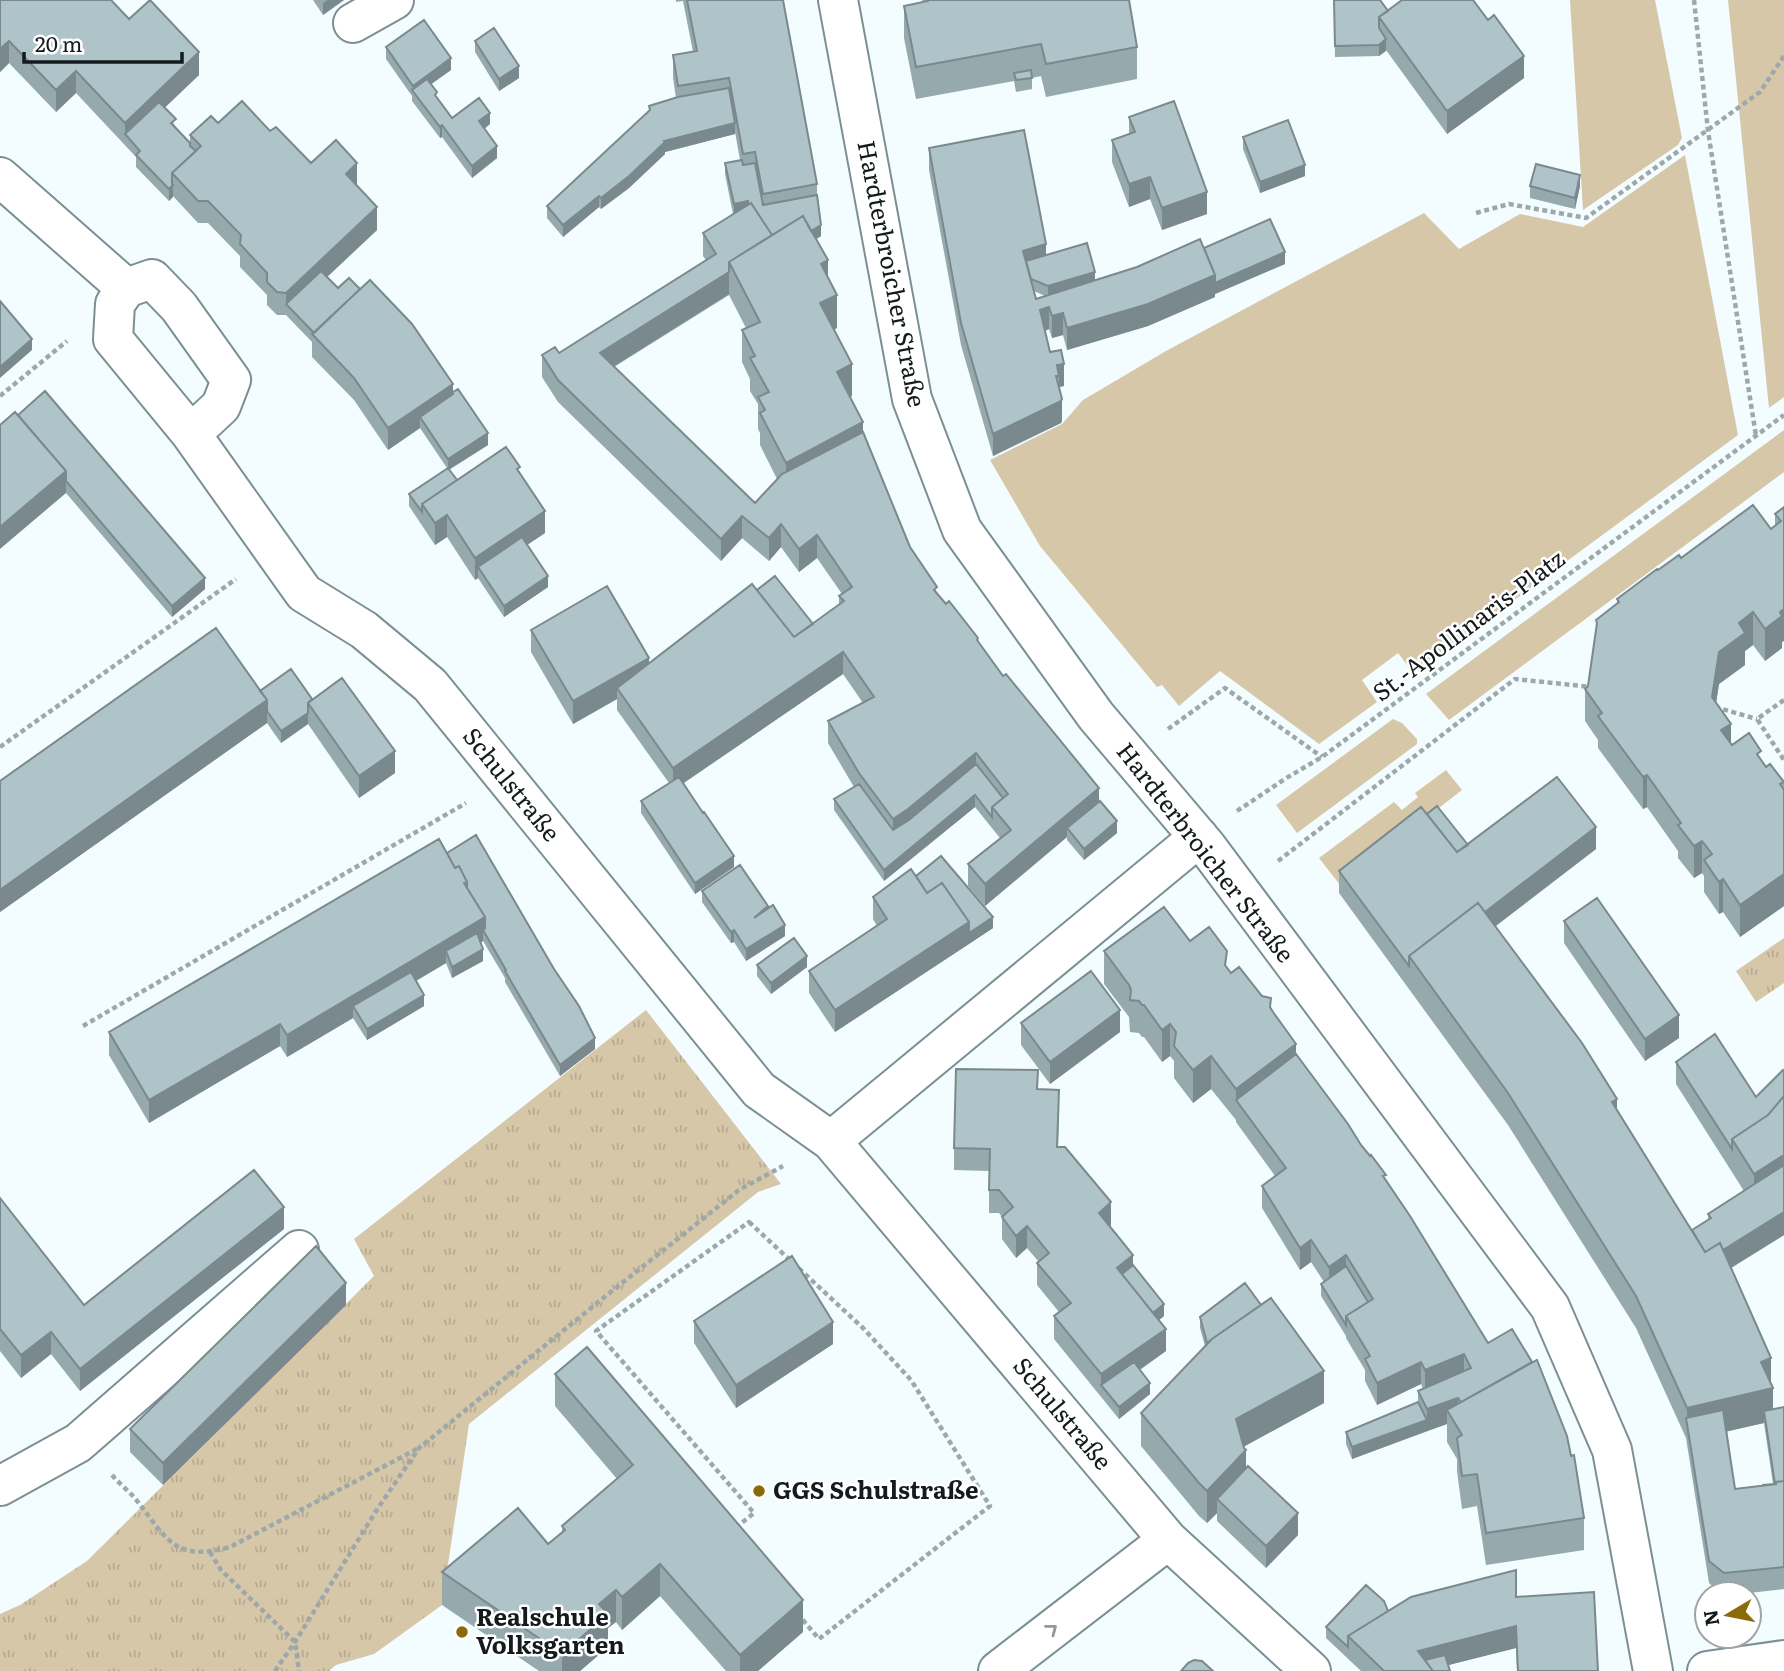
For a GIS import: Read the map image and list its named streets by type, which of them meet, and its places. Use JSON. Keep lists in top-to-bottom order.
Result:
{
  "streets": {
    "street": ["Hardterbroicher Straße", "Schulstraße"],
    "path": ["St.-Apollinaris-Platz"]
  },
  "crossings": [
    ["Hardterbroicher Straße", "St.-Apollinaris-Platz"]
  ],
  "places": ["GGS Schulstraße", "Realschule Volksgarten"],
  "scale_bar": "20 m",
  "north": "left"
}
